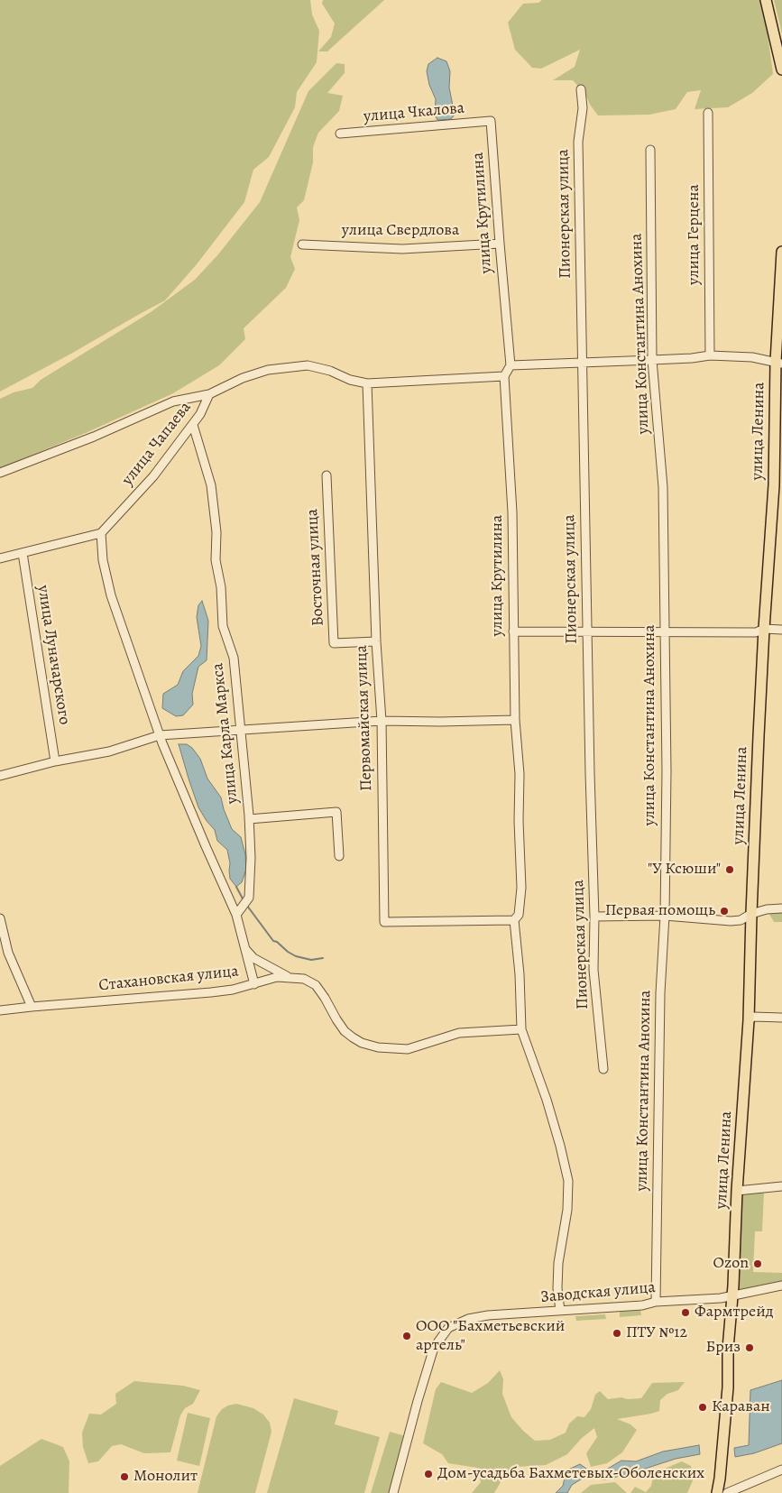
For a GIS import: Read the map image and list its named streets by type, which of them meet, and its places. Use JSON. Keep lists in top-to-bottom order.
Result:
{
  "streets": {
    "main road": ["улица Ленина"],
    "street": [
      "улица Чкалова",
      "улица Крутилина",
      "Пионерская улица",
      "улица Свердлова",
      "улица Герцена",
      "улица Константина Анохина",
      "улица Чапаева",
      "Восточная улица",
      "улица Луначарского",
      "Первомайская улица",
      "улица Карла Маркса",
      "Стахановская улица",
      "Заводская улица"
    ]
  },
  "crossings": [
    ["улица Чкалова", "улица Крутилина"],
    ["улица Крутилина", "улица Свердлова"],
    ["улица Крутилина", "улица Чапаева"],
    ["улица Крутилина", "Первомайская улица"],
    ["улица Крутилина", "Стахановская улица"],
    ["улица Крутилина", "Заводская улица"],
    ["улица Константина Анохина", "Заводская улица"],
    ["улица Ленина", "Заводская улица"],
    ["улица Чапаева", "Первомайская улица"],
    ["улица Чапаева", "улица Карла Маркса"],
    ["Восточная улица", "Первомайская улица"]
  ],
  "places": [
    "\"У Ксюши\"",
    "Первая помощь",
    "Ozon",
    "Фармтрейд",
    "ПТУ №12",
    "ООО \"Бахметьевский артель\"",
    "Бриз",
    "Караван",
    "Дом-усадьба Бахметевых-Оболенских",
    "Монолит"
  ]
}
